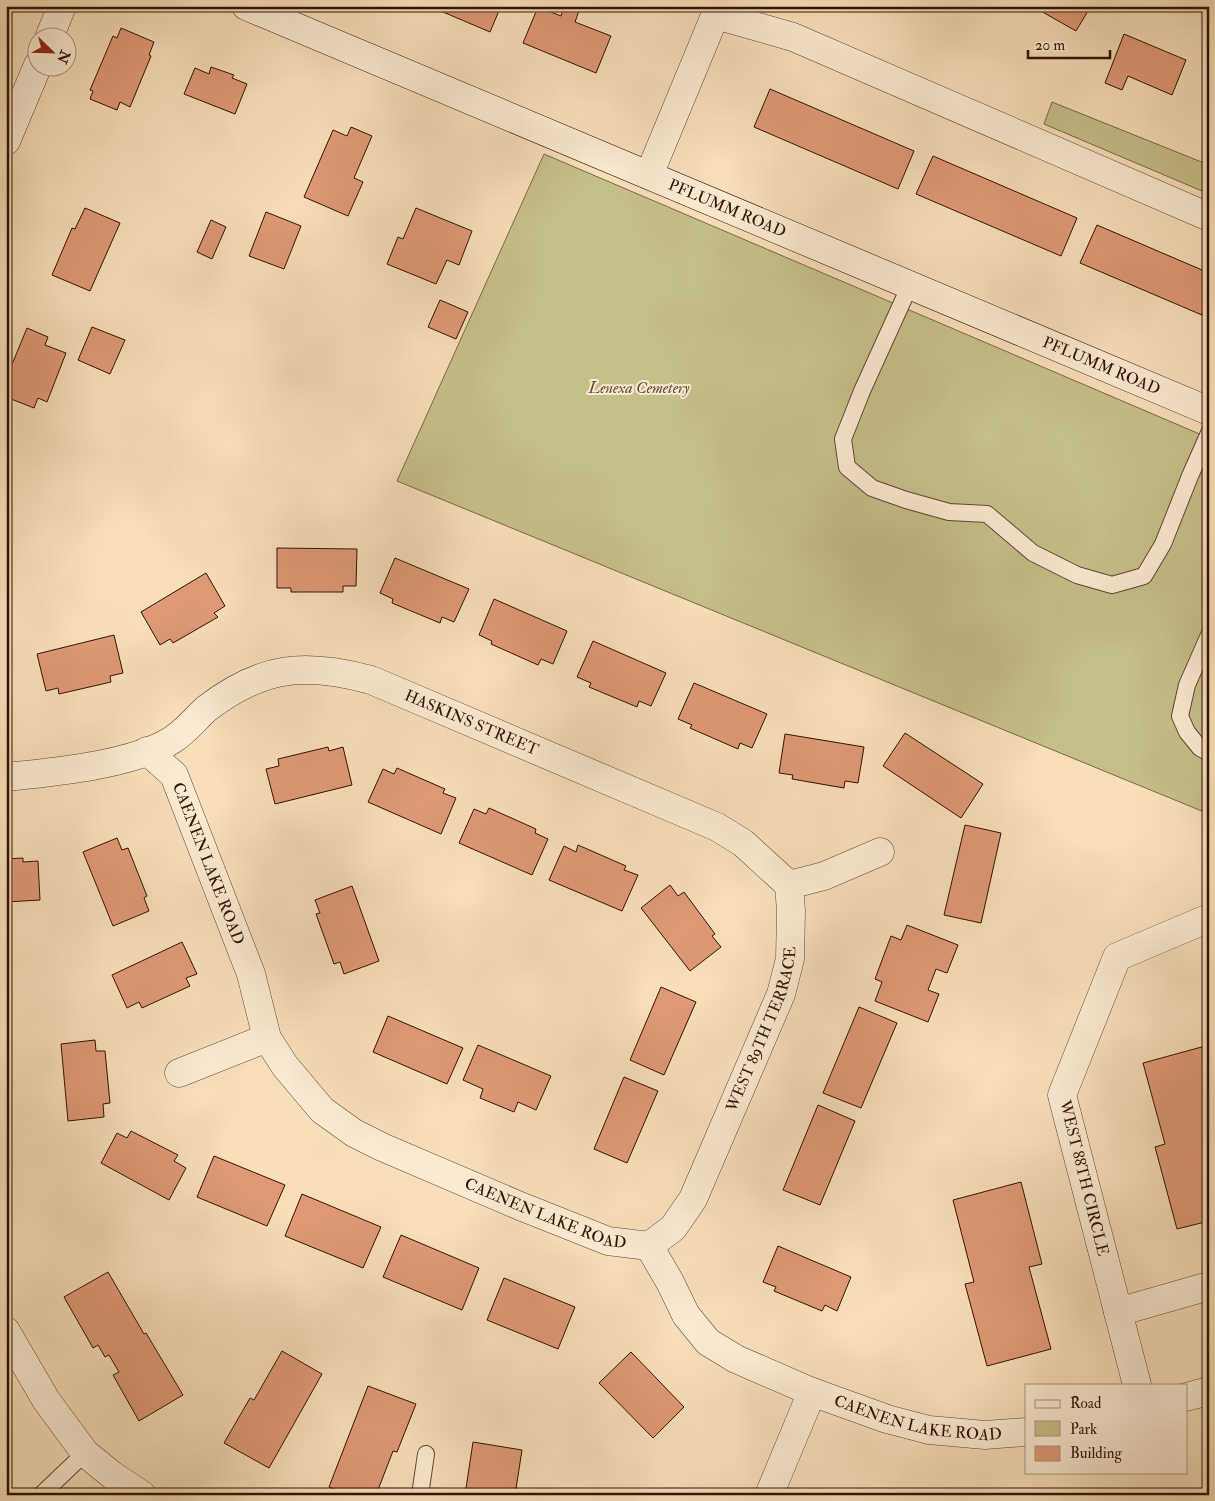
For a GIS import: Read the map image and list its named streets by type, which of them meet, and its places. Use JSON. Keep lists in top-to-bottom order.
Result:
{
  "streets": {
    "street": [
      "PFLUMM ROAD",
      "HASKINS STREET",
      "CAENEN LAKE ROAD",
      "WEST 89TH TERRACE",
      "WEST 88TH CIRCLE"
    ]
  },
  "crossings": [
    ["HASKINS STREET", "CAENEN LAKE ROAD"],
    ["HASKINS STREET", "WEST 89TH TERRACE"],
    ["CAENEN LAKE ROAD", "WEST 89TH TERRACE"]
  ],
  "parks": ["Lenexa Cemetery"],
  "legend": ["Road", "Park", "Building"],
  "scale_bar": "20 m",
  "north": "bottom right"
}
